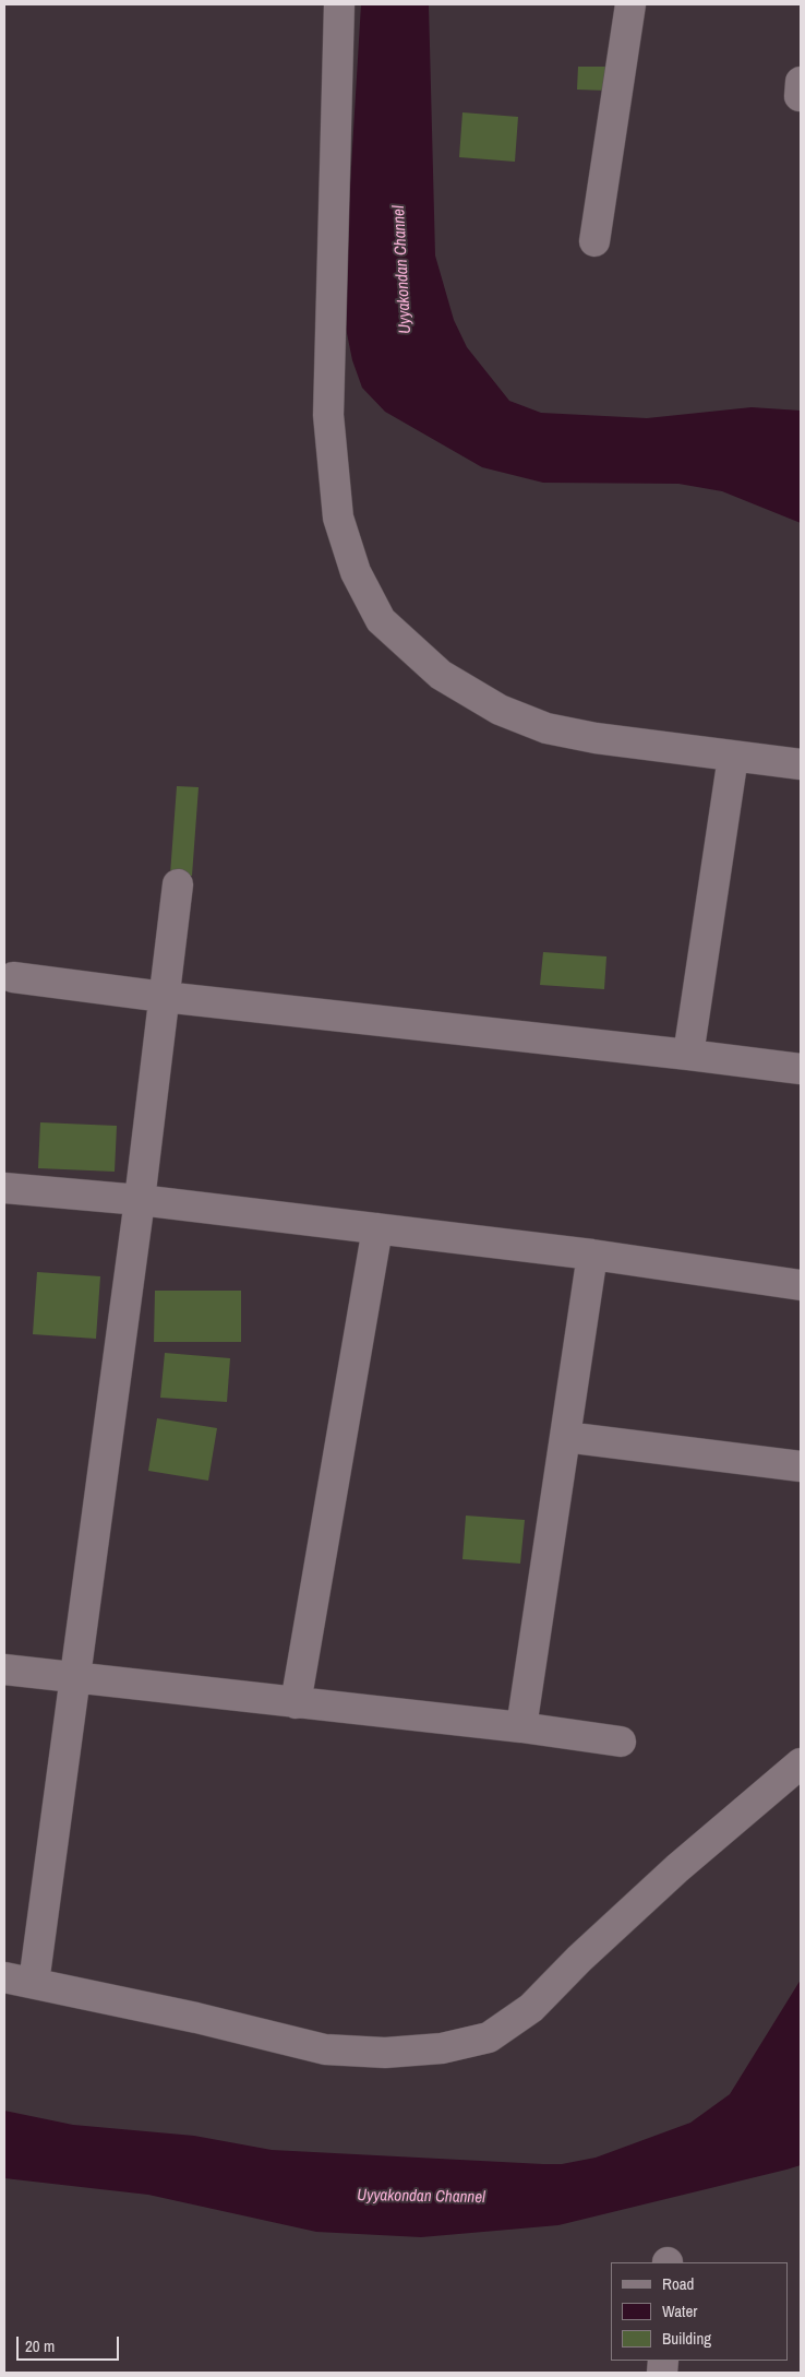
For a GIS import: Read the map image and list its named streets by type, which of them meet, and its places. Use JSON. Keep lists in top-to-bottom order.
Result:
{
  "water": ["Uyyakondan Channel"],
  "legend": ["Road", "Water", "Building"],
  "scale_bar": "20 m"
}
